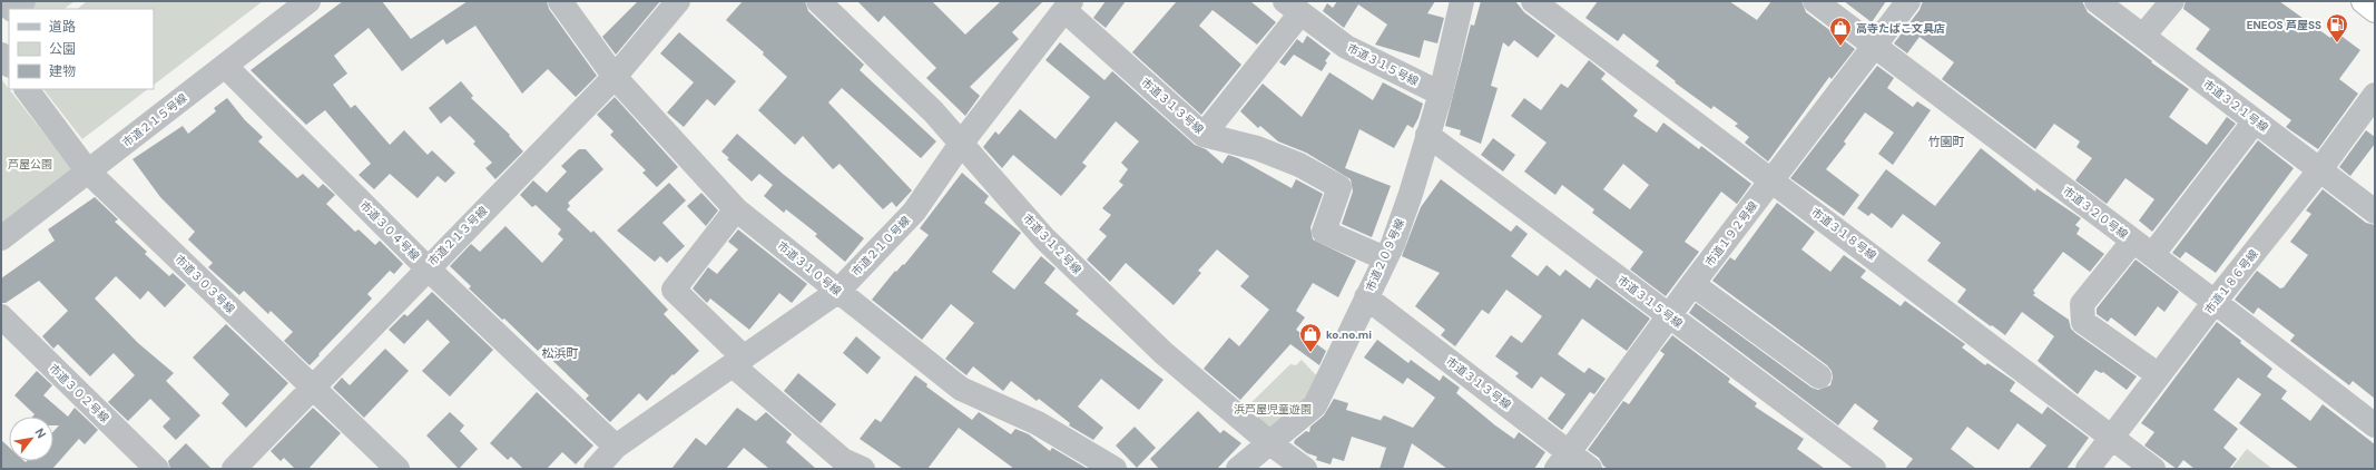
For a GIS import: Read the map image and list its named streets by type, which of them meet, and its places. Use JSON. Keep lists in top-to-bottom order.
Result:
{
  "streets": {
    "street": [
      "市道３１５号線",
      "市道３１３号線",
      "市道３２１号線",
      "市道２１５号線",
      "市道３２０号線",
      "市道３０４号線",
      "市道１９２号線",
      "市道３１８号線",
      "市道２１３号線",
      "市道３１２号線",
      "市道２１０号線",
      "市道２０９号線",
      "市道３１０号線",
      "市道１８６号線",
      "市道３０３号線",
      "市道３０２号線"
    ]
  },
  "crossings": [
    ["市道３１５号線", "市道１９２号線"],
    ["市道３１５号線", "市道２０９号線"],
    ["市道３１３号線", "市道１９２号線"],
    ["市道３１３号線", "市道２１０号線"],
    ["市道３１３号線", "市道２０９号線"],
    ["市道３２１号線", "市道１８６号線"],
    ["市道２１５号線", "市道３０４号線"],
    ["市道２１５号線", "市道３０３号線"],
    ["市道３２０号線", "市道１９２号線"],
    ["市道３２０号線", "市道１８６号線"],
    ["市道３０４号線", "市道２１３号線"],
    ["市道３０４号線", "市道２１０号線"],
    ["市道１９２号線", "市道３１８号線"],
    ["市道３１８号線", "市道１８６号線"],
    ["市道２１３号線", "市道３１０号線"],
    ["市道２１３号線", "市道３０３号線"],
    ["市道３１２号線", "市道２１０号線"],
    ["市道３１２号線", "市道２０９号線"],
    ["市道２１０号線", "市道３１０号線"]
  ],
  "districts": ["竹園町", "松浜町"],
  "parks": ["芦屋公園", "浜芦屋児童遊園"],
  "places": {
    "fuel station": ["ENEOS 芦屋SS"],
    "shop": ["高寺たばこ文具店", "ko.no.mi"]
  },
  "legend": ["道路", "公園", "建物"],
  "north": "top right"
}
